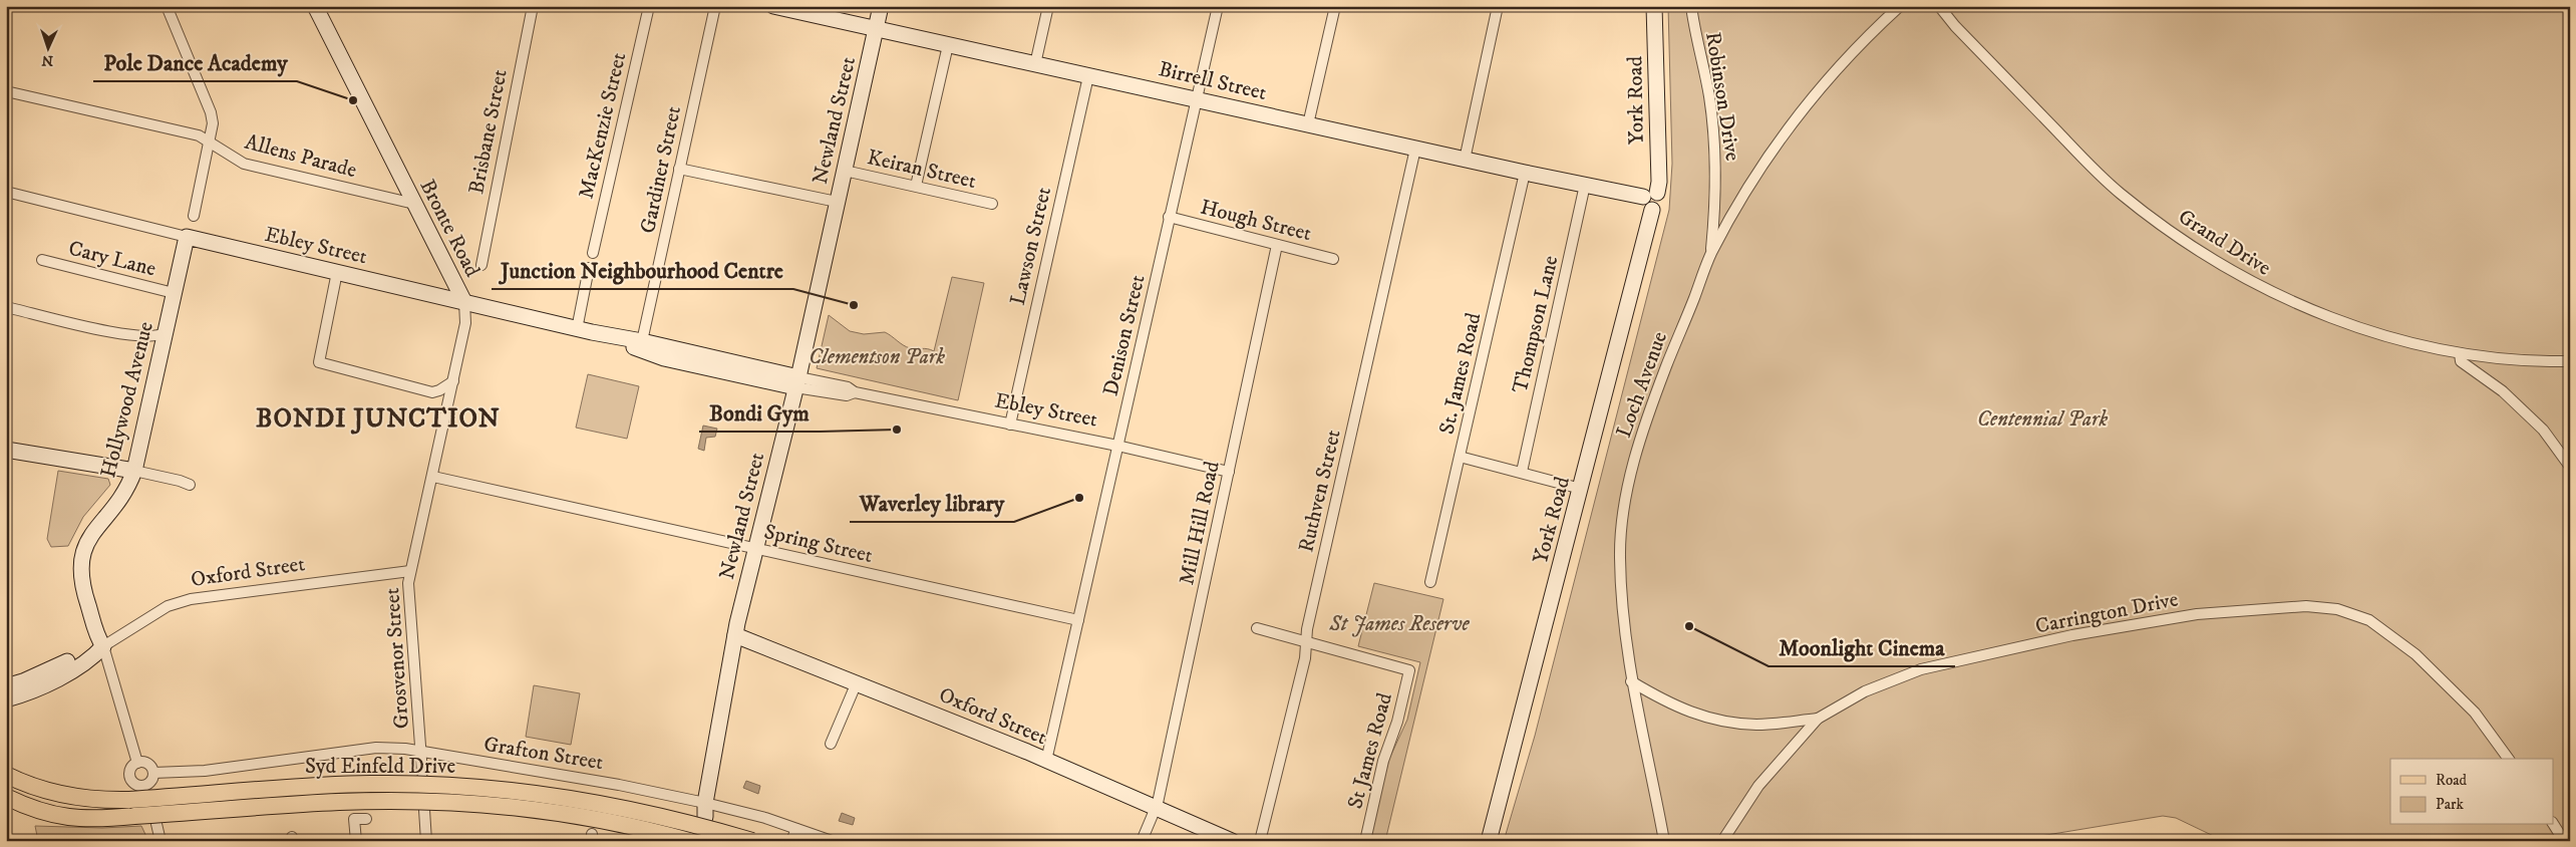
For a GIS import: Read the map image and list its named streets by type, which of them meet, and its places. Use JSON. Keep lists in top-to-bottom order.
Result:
{
  "streets": {
    "main road": ["Syd Einfeld Drive"],
    "street": [
      "Birrell Street",
      "Robinson Drive",
      "York Road",
      "Newland Street",
      "MacKenzie Street",
      "Brisbane Street",
      "Allens Parade",
      "Keiran Street",
      "Gardiner Street",
      "Hough Street",
      "Bronte Road",
      "Grand Drive",
      "Ebley Street",
      "Lawson Street",
      "Cary Lane",
      "Thompson Lane",
      "Denison Street",
      "St. James Road",
      "Loch Avenue",
      "Hollywood Avenue",
      "Ruthven Street",
      "Mill Hill Road",
      "Spring Street",
      "Oxford Street",
      "Carrington Drive",
      "Grosvenor Street",
      "St James Road",
      "Grafton Street"
    ]
  },
  "crossings": [
    ["Birrell Street", "York Road"],
    ["Birrell Street", "Newland Street"],
    ["Birrell Street", "Lawson Street"],
    ["Birrell Street", "Thompson Lane"],
    ["Birrell Street", "Denison Street"],
    ["Birrell Street", "St. James Road"],
    ["Birrell Street", "Ruthven Street"],
    ["Robinson Drive", "Loch Avenue"],
    ["Newland Street", "Keiran Street"],
    ["Newland Street", "Ebley Street"],
    ["Newland Street", "Spring Street"],
    ["Newland Street", "Oxford Street"],
    ["Newland Street", "Grafton Street"],
    ["Allens Parade", "Bronte Road"],
    ["Gardiner Street", "Ebley Street"],
    ["Hough Street", "Denison Street"],
    ["Hough Street", "Mill Hill Road"],
    ["Bronte Road", "Ebley Street"],
    ["Bronte Road", "Spring Street"],
    ["Bronte Road", "Oxford Street"],
    ["Bronte Road", "Grosvenor Street"],
    ["Ebley Street", "Lawson Street"],
    ["Ebley Street", "Denison Street"],
    ["Ebley Street", "Hollywood Avenue"],
    ["Ebley Street", "Mill Hill Road"],
    ["Cary Lane", "Hollywood Avenue"],
    ["Denison Street", "Spring Street"],
    ["Denison Street", "Oxford Street"],
    ["Hollywood Avenue", "Oxford Street"],
    ["Ruthven Street", "St James Road"],
    ["Mill Hill Road", "Oxford Street"],
    ["Oxford Street", "Grosvenor Street"],
    ["Grosvenor Street", "Grafton Street"]
  ],
  "districts": ["BONDI JUNCTION"],
  "parks": ["Clementson Park", "Centennial Park", "St James Reserve"],
  "places": [
    "Pole Dance Academy",
    "Junction Neighbourhood Centre",
    "Bondi Gym",
    "Waverley library",
    "Moonlight Cinema"
  ],
  "legend": ["Road", "Park"],
  "north": "bottom"
}
